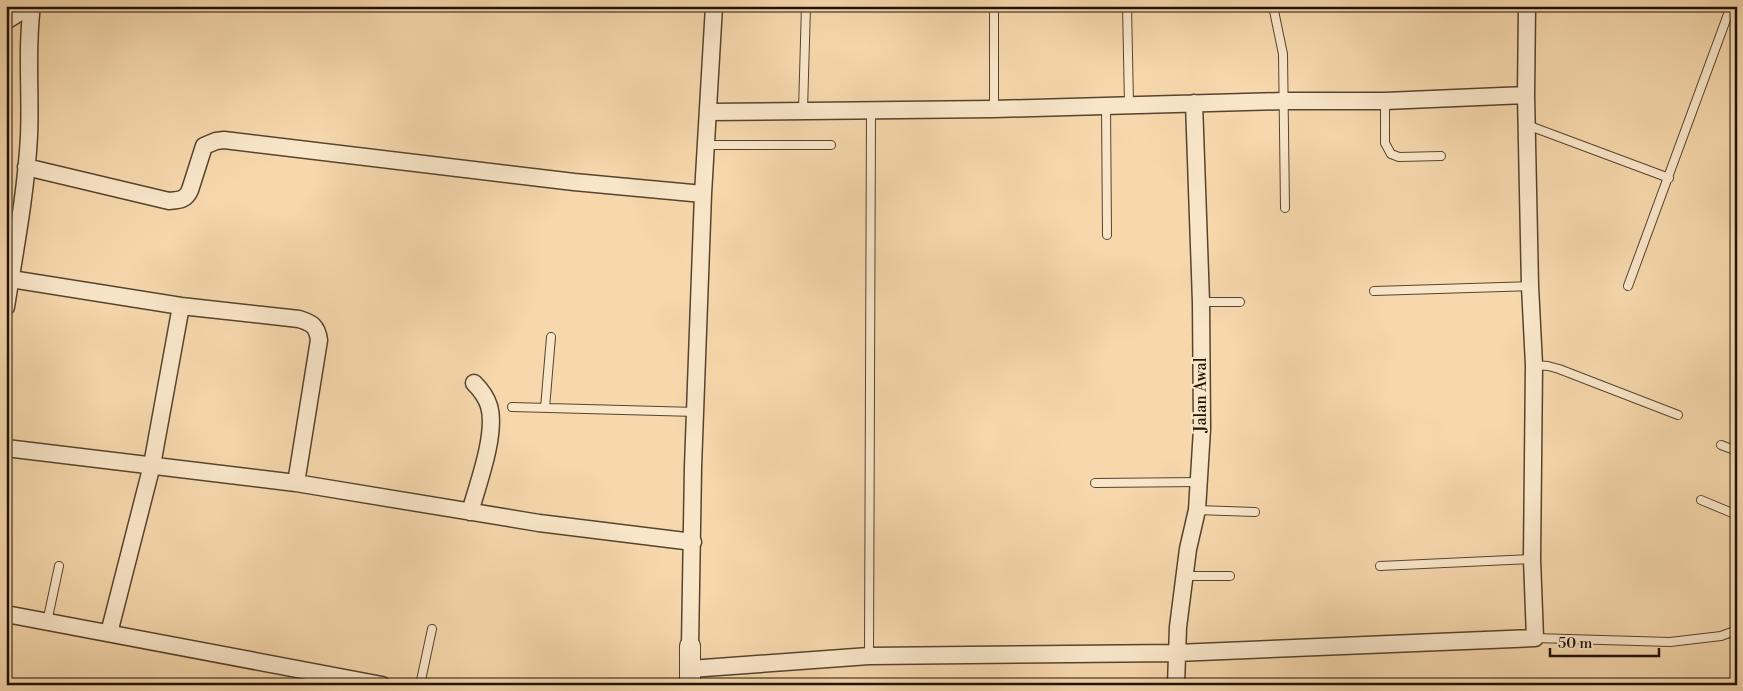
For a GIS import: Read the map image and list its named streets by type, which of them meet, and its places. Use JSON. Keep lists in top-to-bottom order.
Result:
{
  "streets": {
    "street": ["Jalan Awal"]
  },
  "scale_bar": "50 m"
}
